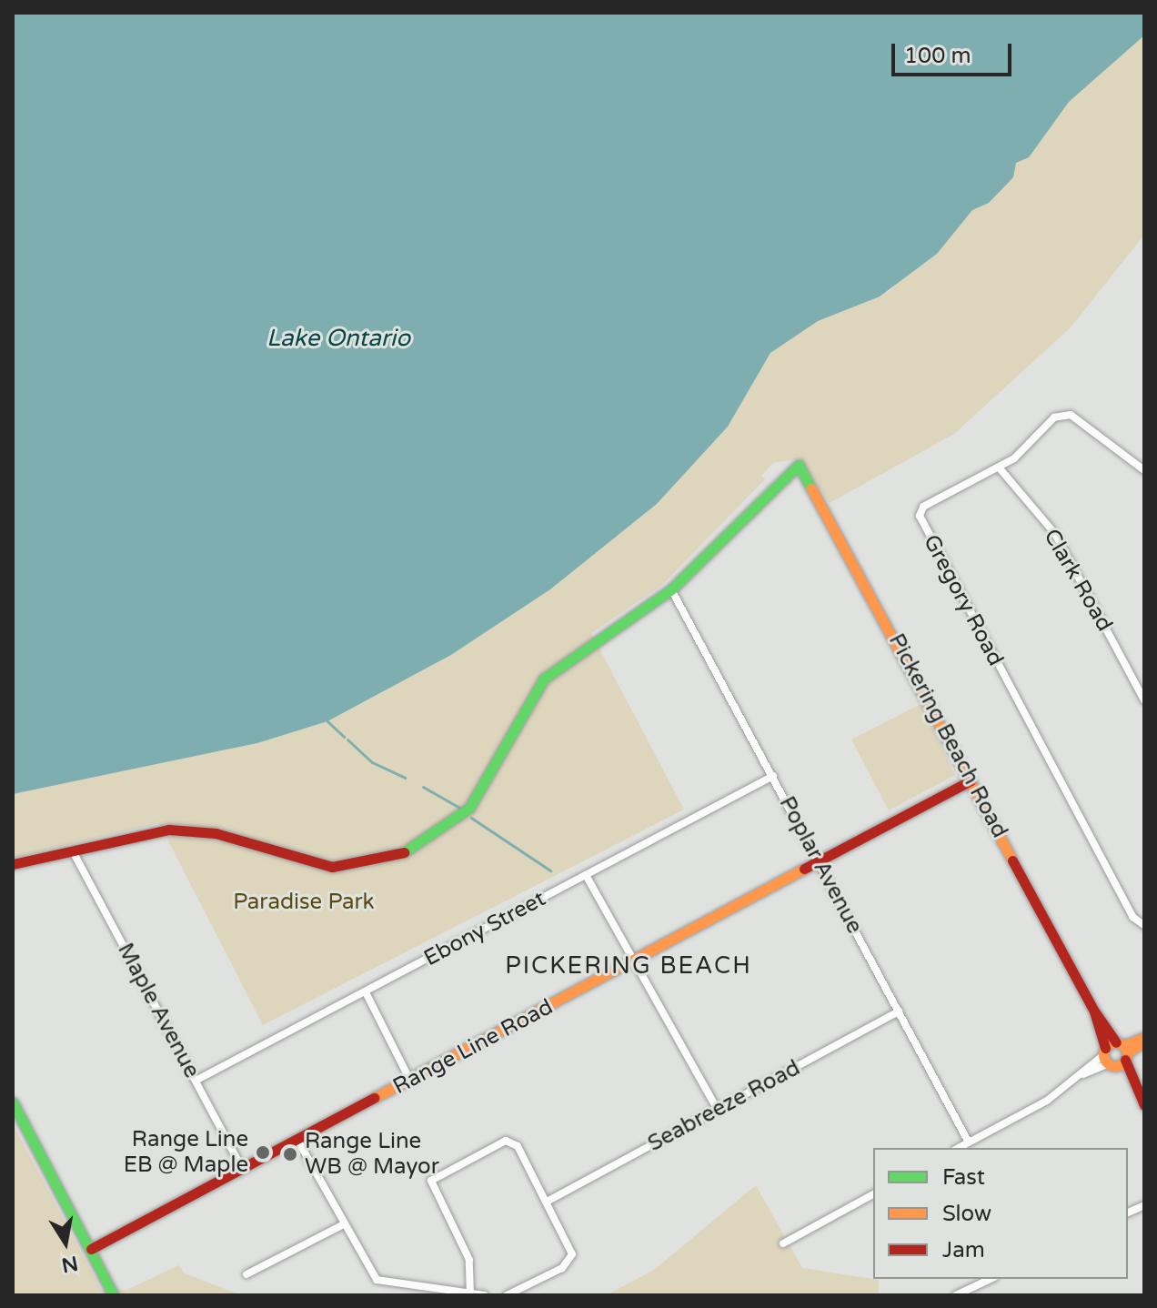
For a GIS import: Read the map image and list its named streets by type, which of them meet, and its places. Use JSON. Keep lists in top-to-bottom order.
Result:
{
  "streets": {
    "street": [
      "Clark Road",
      "Gregory Road",
      "Pickering Beach Road",
      "Poplar Avenue",
      "Ebony Street",
      "Maple Avenue",
      "Range Line Road",
      "Seabreeze Road"
    ]
  },
  "crossings": [
    ["Clark Road", "Gregory Road"],
    ["Pickering Beach Road", "Poplar Avenue"],
    ["Pickering Beach Road", "Range Line Road"],
    ["Poplar Avenue", "Ebony Street"],
    ["Poplar Avenue", "Range Line Road"],
    ["Poplar Avenue", "Seabreeze Road"],
    ["Ebony Street", "Maple Avenue"],
    ["Maple Avenue", "Range Line Road"]
  ],
  "districts": ["PICKERING BEACH"],
  "water": ["Lake Ontario"],
  "parks": ["Paradise Park"],
  "places": ["Range Line EB @ Maple", "Range Line WB @ Mayor"],
  "legend": ["Fast", "Slow", "Jam"],
  "scale_bar": "100 m",
  "north": "bottom"
}
